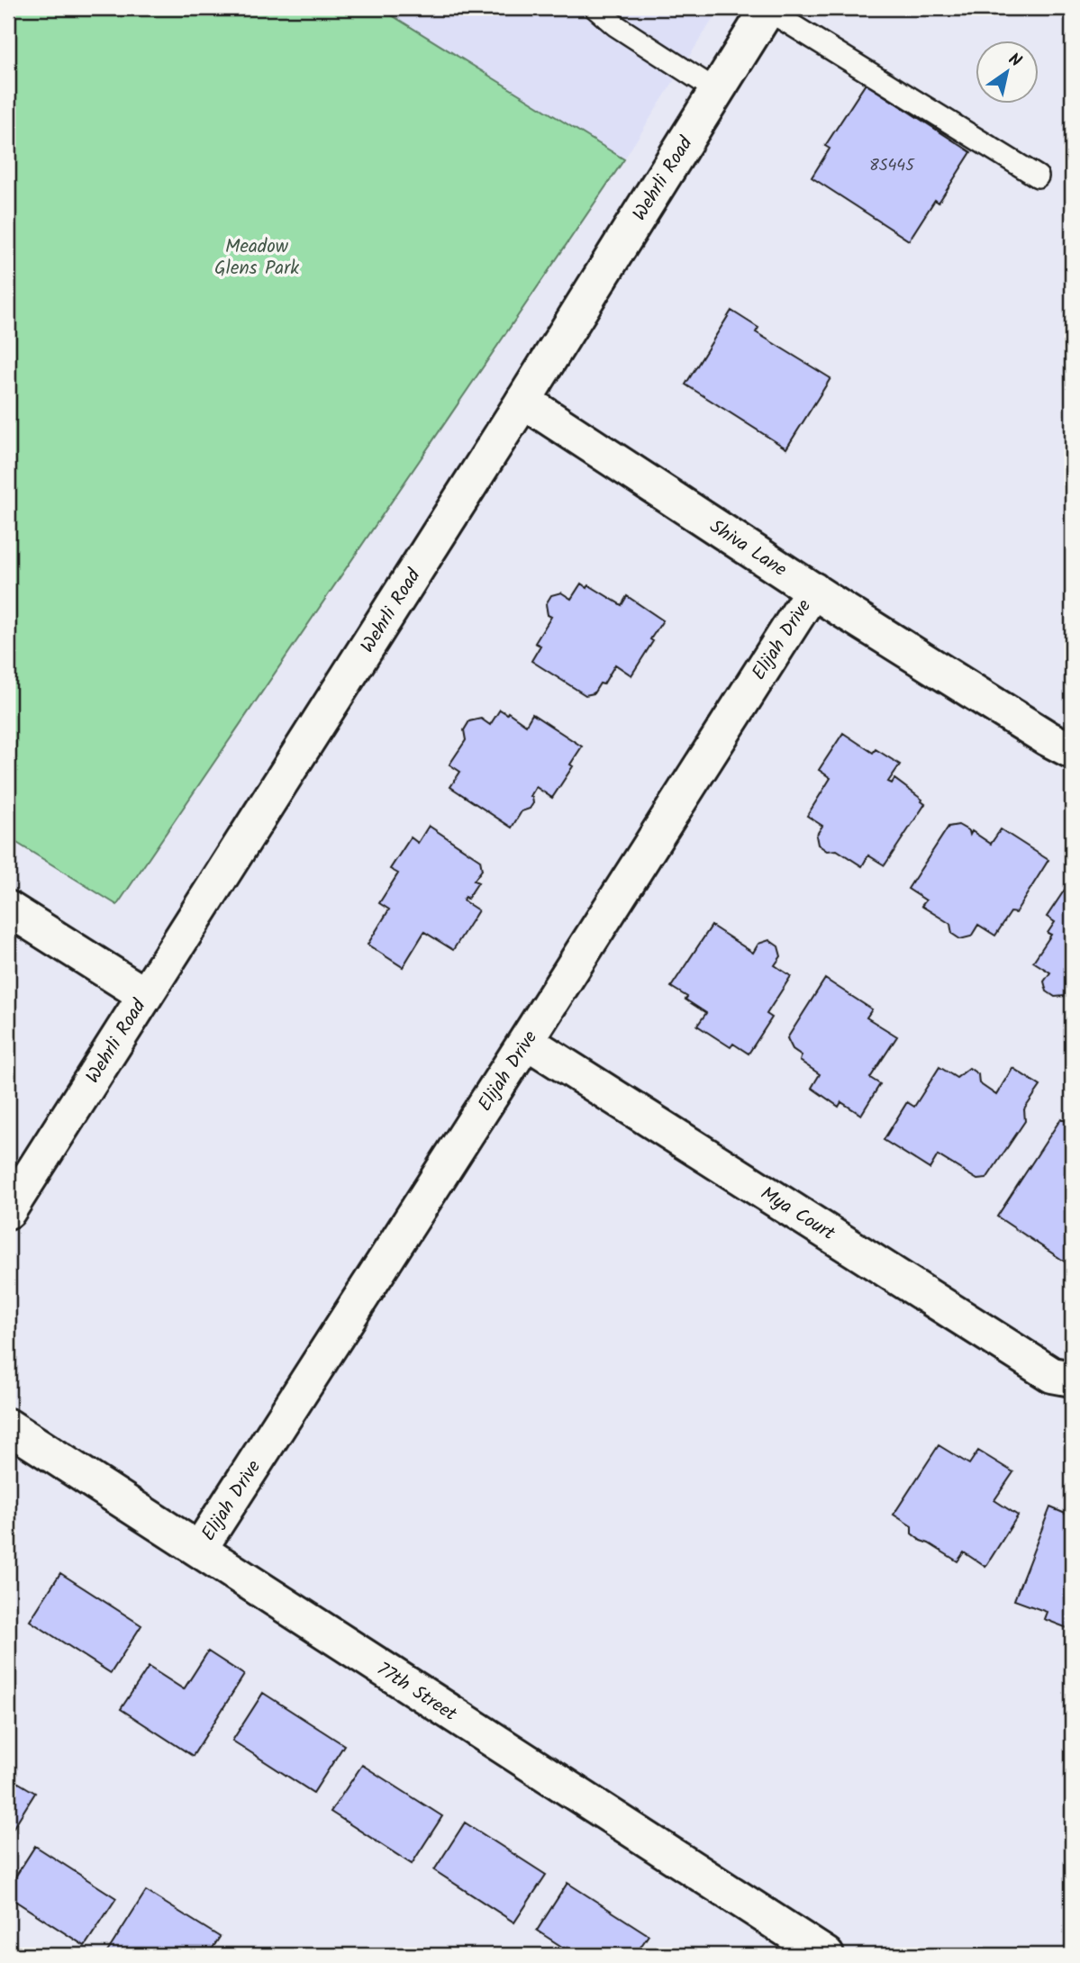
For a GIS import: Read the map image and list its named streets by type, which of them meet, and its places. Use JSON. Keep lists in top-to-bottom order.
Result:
{
  "streets": {
    "street": [
      "Wehrli Road",
      "Shiva Lane",
      "Elijah Drive",
      "Mya Court",
      "77th Street"
    ]
  },
  "crossings": [
    ["Wehrli Road", "Shiva Lane"],
    ["Shiva Lane", "Elijah Drive"],
    ["Elijah Drive", "Mya Court"],
    ["Elijah Drive", "77th Street"]
  ],
  "parks": ["Meadow Glens Park"],
  "house_numbers": ["8S445"],
  "north": "top right"
}
